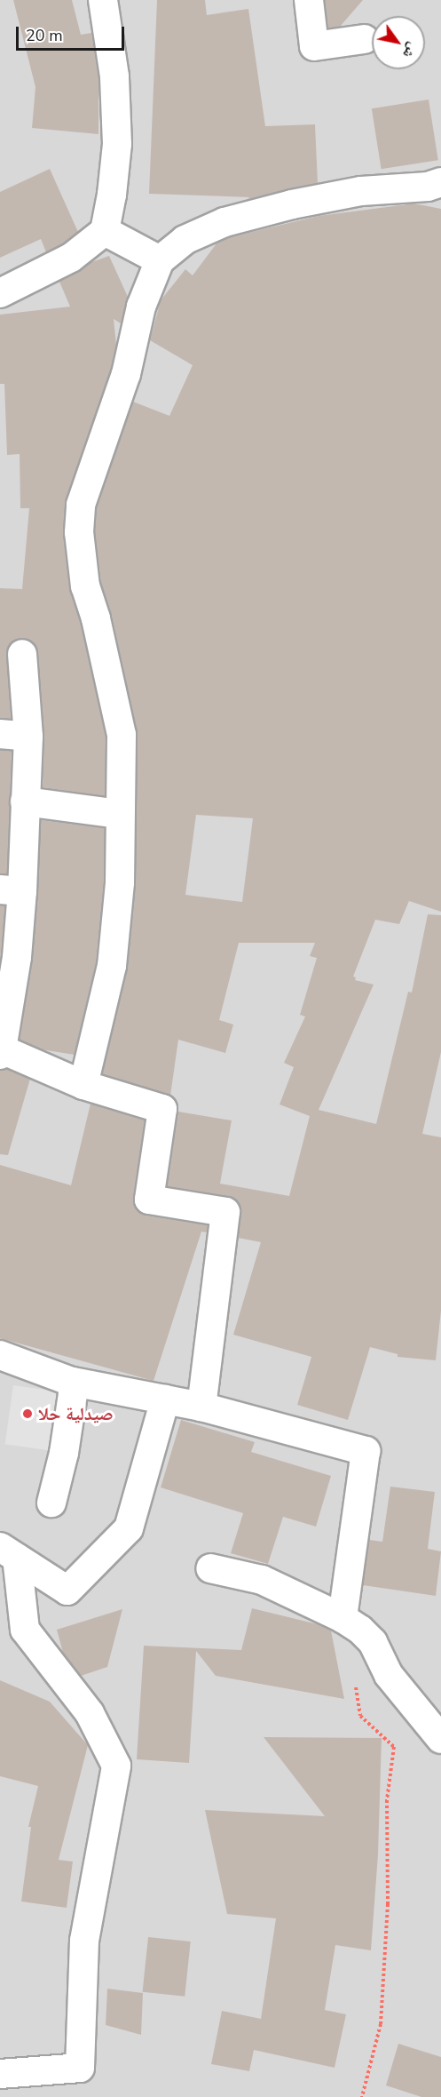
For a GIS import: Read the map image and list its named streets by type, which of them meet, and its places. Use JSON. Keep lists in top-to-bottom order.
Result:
{
  "places": ["صيدلية حلا"],
  "scale_bar": "20 m",
  "north": "bottom right"
}
